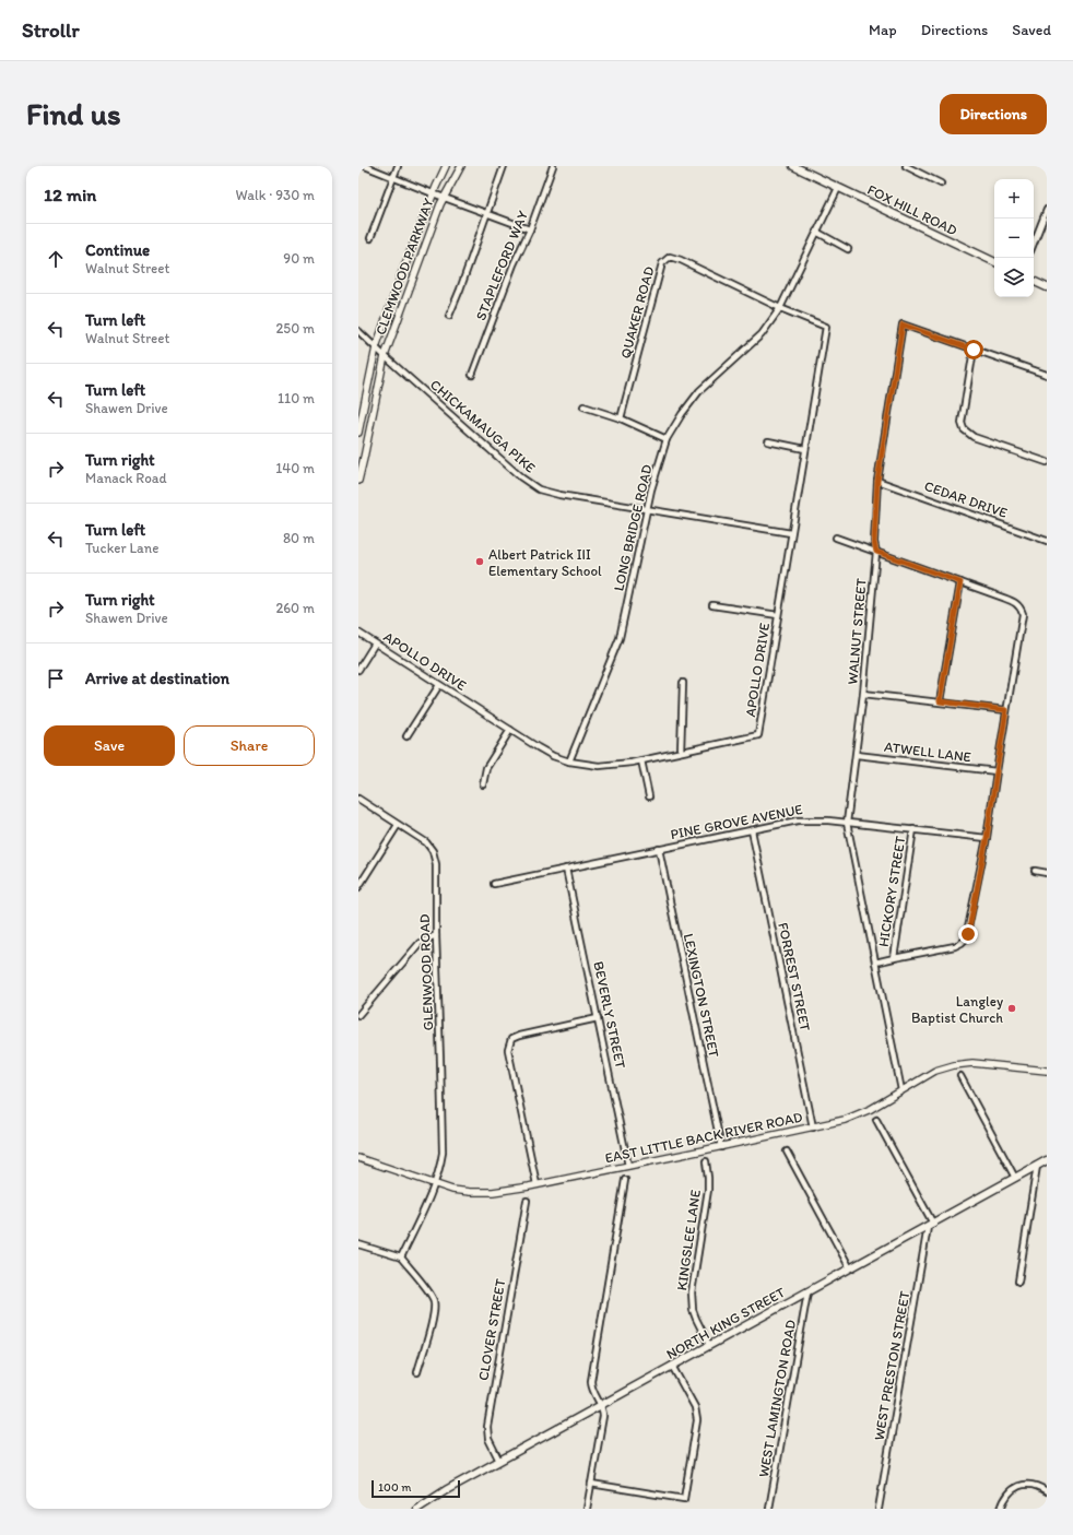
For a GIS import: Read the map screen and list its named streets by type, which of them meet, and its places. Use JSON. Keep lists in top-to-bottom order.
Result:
{
  "streets": {
    "main road": ["FOX HILL ROAD", "NORTH KING STREET"],
    "street": [
      "STAPLEFORD WAY",
      "CLEMWOOD PARKWAY",
      "QUAKER ROAD",
      "CHICKAMAUGA PIKE",
      "CEDAR DRIVE",
      "LONG BRIDGE ROAD",
      "WALNUT STREET",
      "APOLLO DRIVE",
      "ATWELL LANE",
      "PINE GROVE AVENUE",
      "HICKORY STREET",
      "GLENWOOD ROAD",
      "FORREST STREET",
      "LEXINGTON STREET",
      "BEVERLY STREET",
      "EAST LITTLE BACK RIVER ROAD",
      "KINGSLEE LANE",
      "CLOVER STREET",
      "WEST PRESTON STREET",
      "WEST LAMINGTON ROAD"
    ]
  },
  "crossings": [
    ["FOX HILL ROAD", "LONG BRIDGE ROAD"],
    ["CLEMWOOD PARKWAY", "CHICKAMAUGA PIKE"],
    ["QUAKER ROAD", "LONG BRIDGE ROAD"],
    ["QUAKER ROAD", "APOLLO DRIVE"],
    ["CHICKAMAUGA PIKE", "LONG BRIDGE ROAD"],
    ["CHICKAMAUGA PIKE", "APOLLO DRIVE"],
    ["CEDAR DRIVE", "WALNUT STREET"],
    ["LONG BRIDGE ROAD", "APOLLO DRIVE"],
    ["WALNUT STREET", "ATWELL LANE"],
    ["WALNUT STREET", "PINE GROVE AVENUE"],
    ["WALNUT STREET", "EAST LITTLE BACK RIVER ROAD"],
    ["PINE GROVE AVENUE", "HICKORY STREET"],
    ["PINE GROVE AVENUE", "FORREST STREET"],
    ["PINE GROVE AVENUE", "LEXINGTON STREET"],
    ["PINE GROVE AVENUE", "BEVERLY STREET"],
    ["GLENWOOD ROAD", "EAST LITTLE BACK RIVER ROAD"],
    ["FORREST STREET", "EAST LITTLE BACK RIVER ROAD"],
    ["LEXINGTON STREET", "EAST LITTLE BACK RIVER ROAD"],
    ["BEVERLY STREET", "EAST LITTLE BACK RIVER ROAD"],
    ["KINGSLEE LANE", "NORTH KING STREET"],
    ["NORTH KING STREET", "CLOVER STREET"],
    ["NORTH KING STREET", "WEST PRESTON STREET"],
    ["NORTH KING STREET", "WEST LAMINGTON ROAD"]
  ],
  "places": ["Albert Patrick III Elementary School", "Langley Baptist Church"],
  "scale_bar": "100 m",
  "page": {
    "header": "Strollr",
    "nav": ["Map", "Directions", "Saved"],
    "buttons": [
      "Directions",
      ["Save", "Share"]
    ],
    "title": "Find us",
    "heading": ["12 min", "Walk · 930 m"],
    "map_buttons": ["+", "−"],
    "list": [
      ["Continue", "Walnut Street", "90 m"],
      ["Turn left", "Walnut Street", "250 m"],
      ["Turn left", "Shawen Drive", "110 m"],
      ["Turn right", "Manack Road", "140 m"],
      ["Turn left", "Tucker Lane", "80 m"],
      ["Turn right", "Shawen Drive", "260 m"],
      "Arrive at destination"
    ],
    "scale": "100 m"
  }
}
